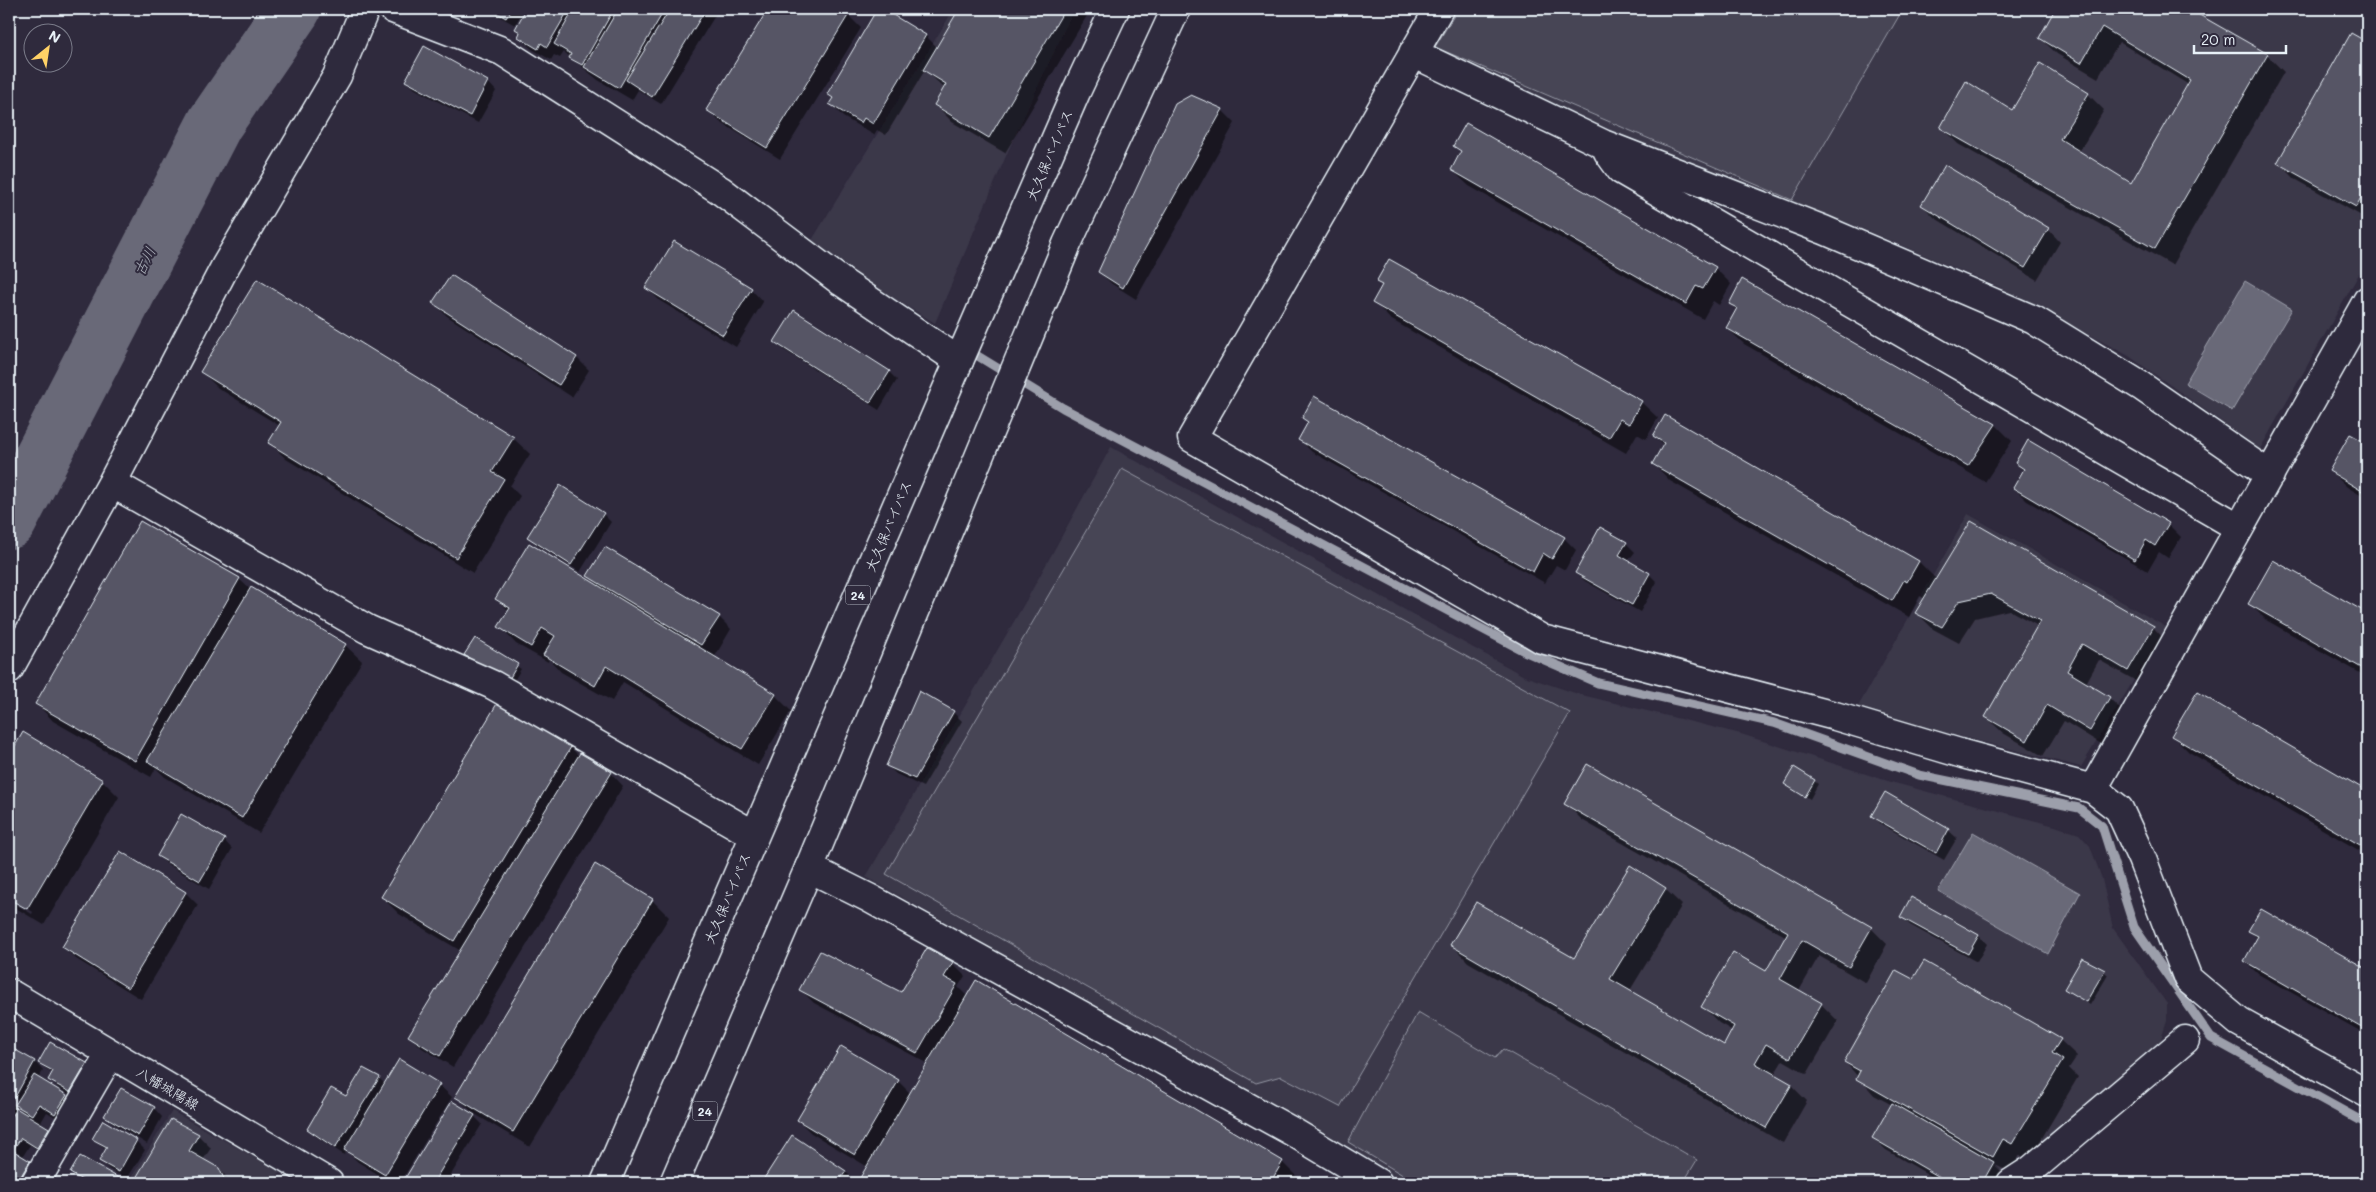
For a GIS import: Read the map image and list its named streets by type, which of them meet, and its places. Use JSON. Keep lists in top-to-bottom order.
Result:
{
  "streets": {
    "main road": ["大久保バイパス", "24", "八幡城陽線"]
  },
  "water": ["古川"],
  "scale_bar": "20 m",
  "north": "top right"
}
